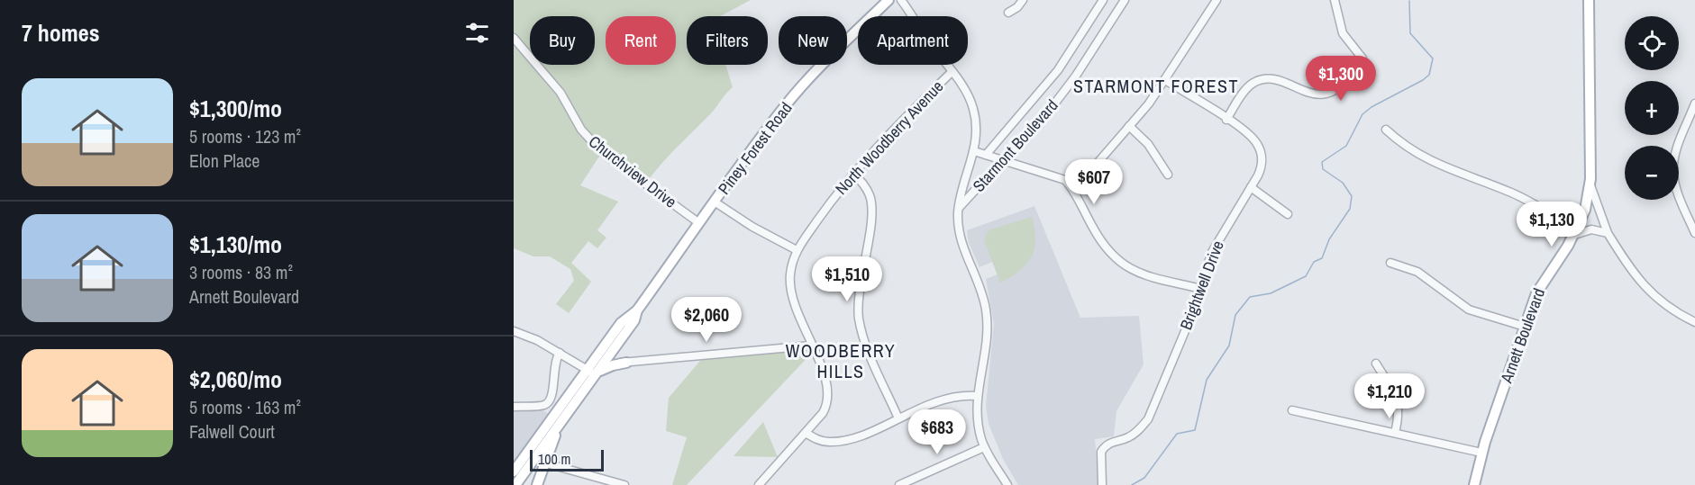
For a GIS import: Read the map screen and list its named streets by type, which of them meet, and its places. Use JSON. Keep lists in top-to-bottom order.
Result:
{
  "streets": {
    "main road": ["Piney Forest Road", "Arnett Boulevard"],
    "street": [
      "North Woodberry Avenue",
      "Starmont Boulevard",
      "Churchview Drive",
      "Brightwell Drive"
    ]
  },
  "crossings": [
    ["Piney Forest Road", "Churchview Drive"]
  ],
  "districts": ["STARMONT FOREST", "WOODBERRY HILLS"],
  "scale_bar": "100 m",
  "page": {
    "heading": "7 homes",
    "map_buttons": ["+", "−"],
    "chip": [
      "Buy",
      "Rent",
      "Filters",
      "New",
      "Apartment"
    ],
    "price": [
      "$1,300",
      "$607",
      "$1,130",
      "$1,510",
      "$2,060",
      "$1,210",
      "$683"
    ],
    "list": [
      {
        "name": "$1,300/mo",
        "note": "5 rooms · 123 m² · Elon Place"
      },
      {
        "name": "$1,130/mo",
        "note": "3 rooms · 83 m² · Arnett Boulevard"
      },
      {
        "name": "$2,060/mo",
        "note": "5 rooms · 163 m² · Falwell Court"
      }
    ],
    "scale": "100 m"
  }
}
